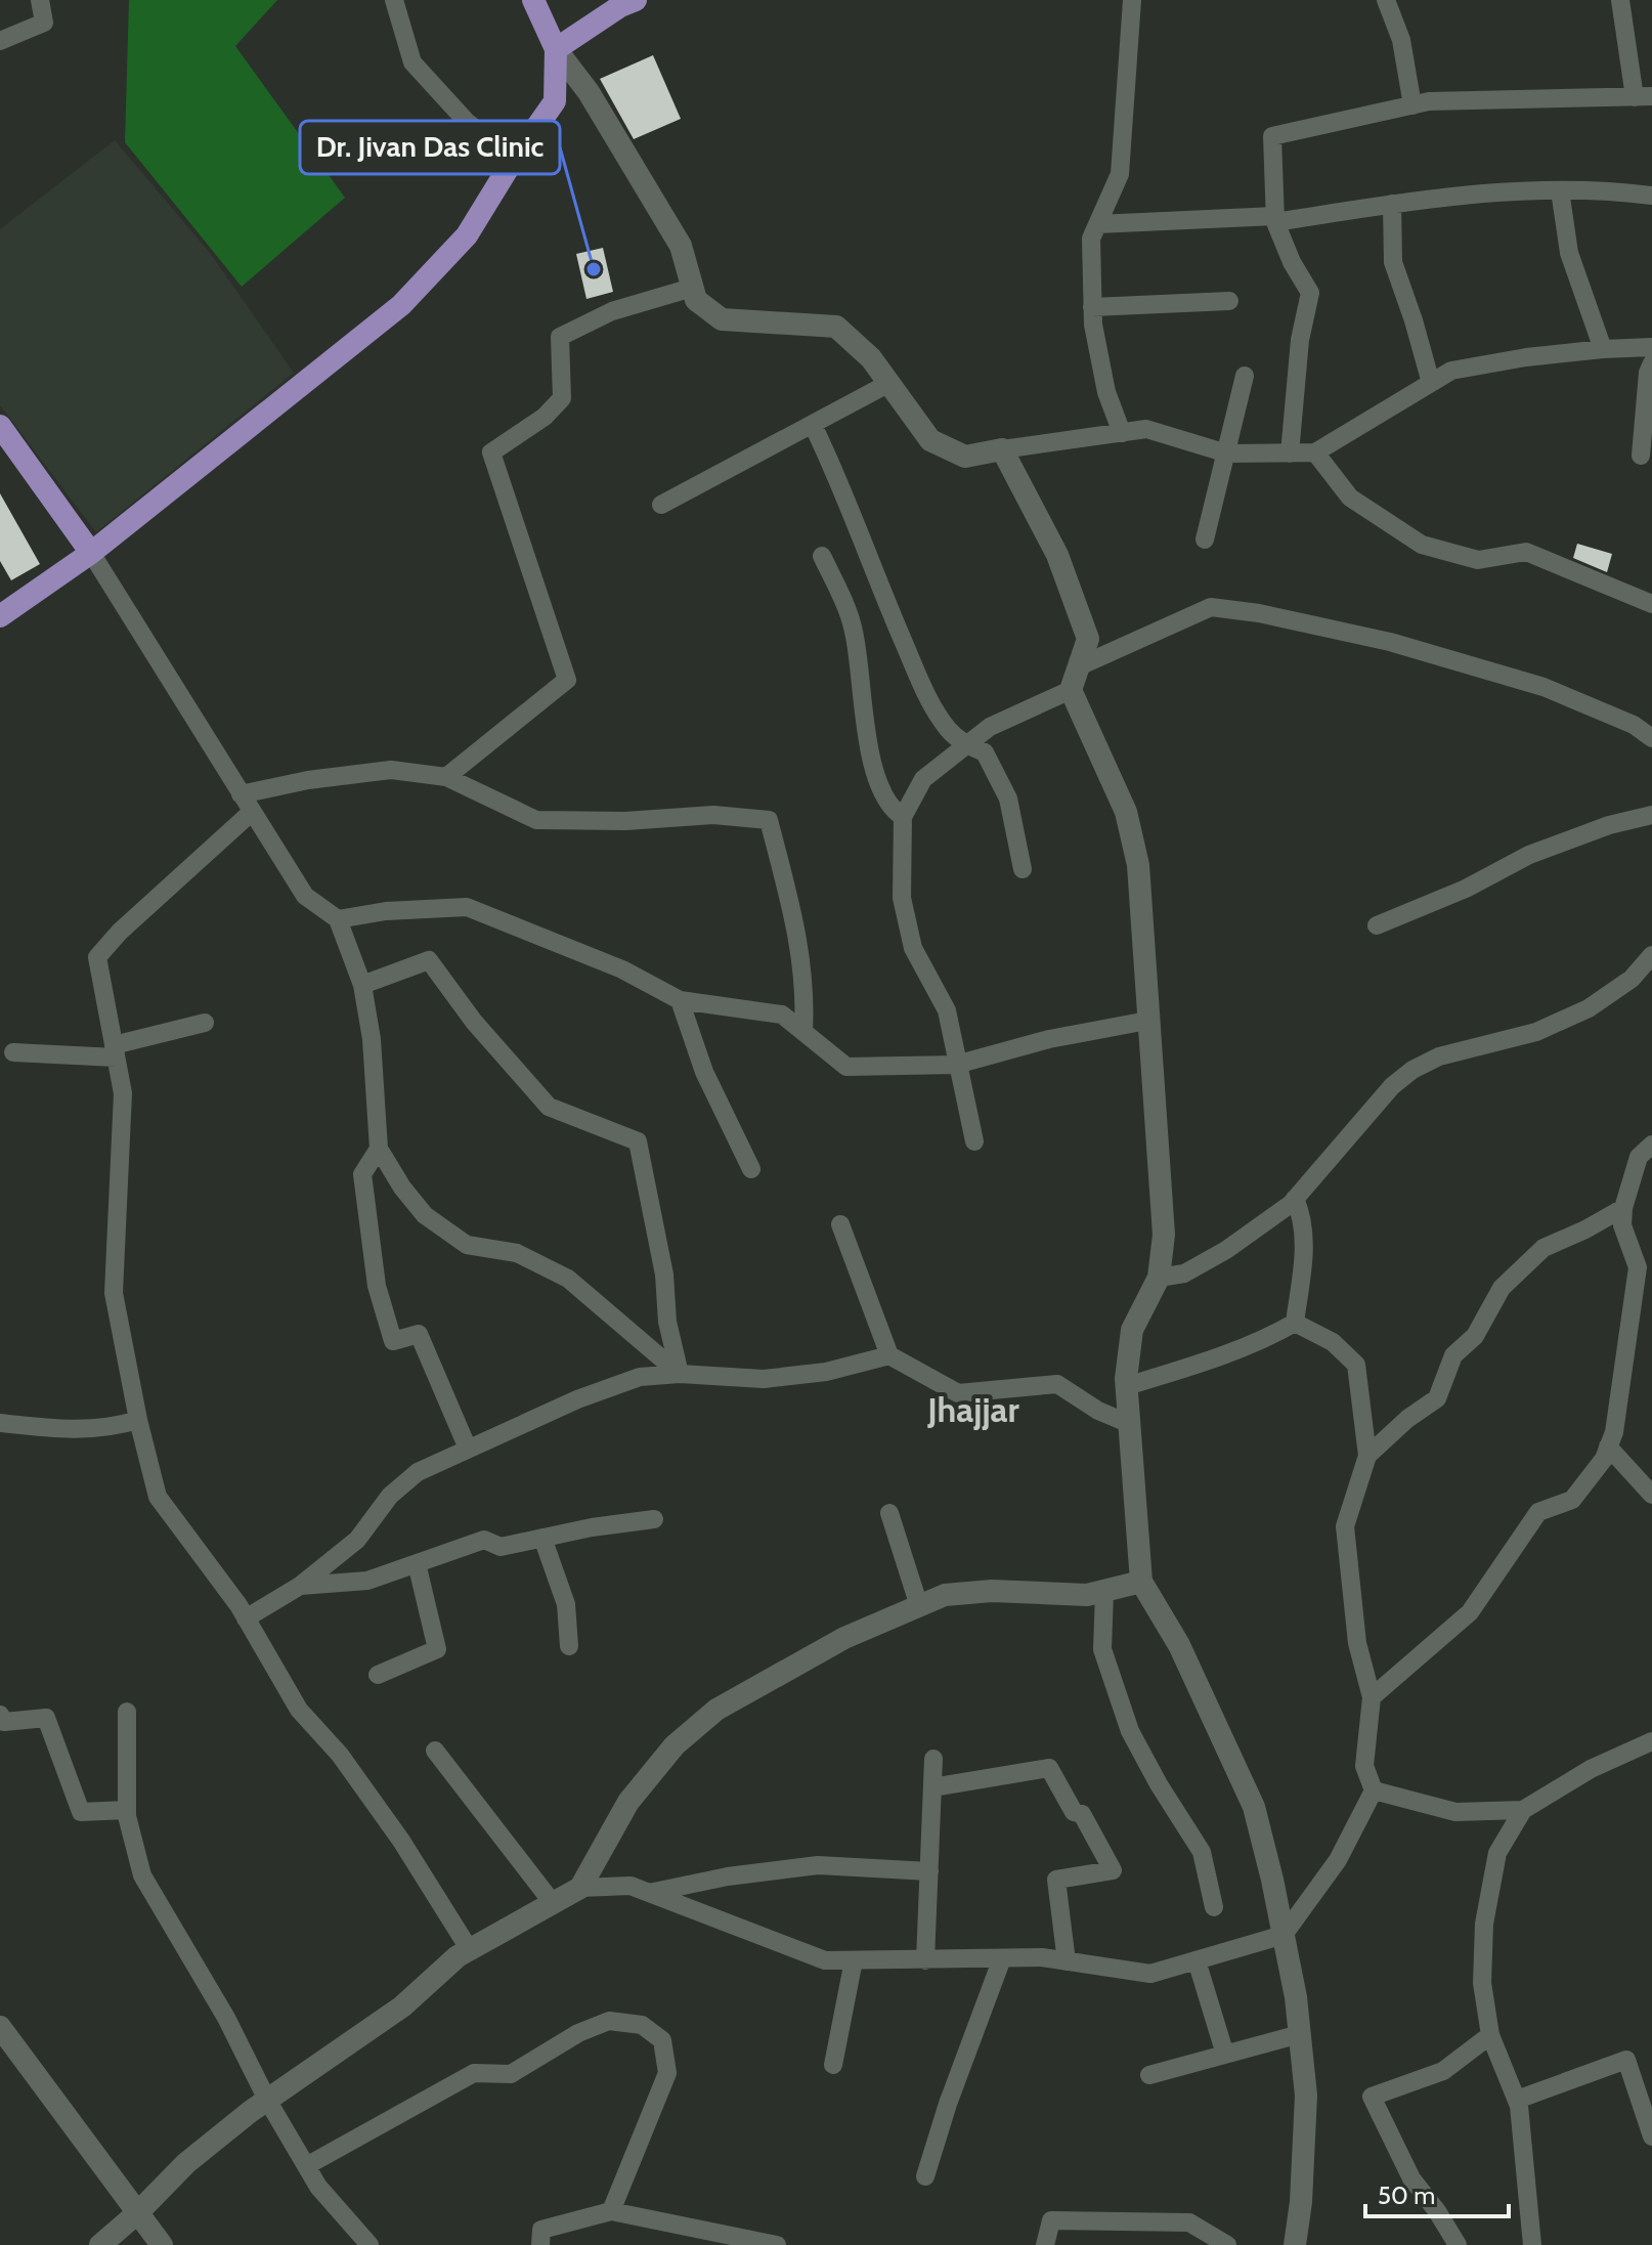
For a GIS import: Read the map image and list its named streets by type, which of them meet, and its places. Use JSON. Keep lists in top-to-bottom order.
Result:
{
  "districts": ["Jhajjar"],
  "places": ["Dr. Jivan Das Clinic"],
  "scale_bar": "50 m"
}
